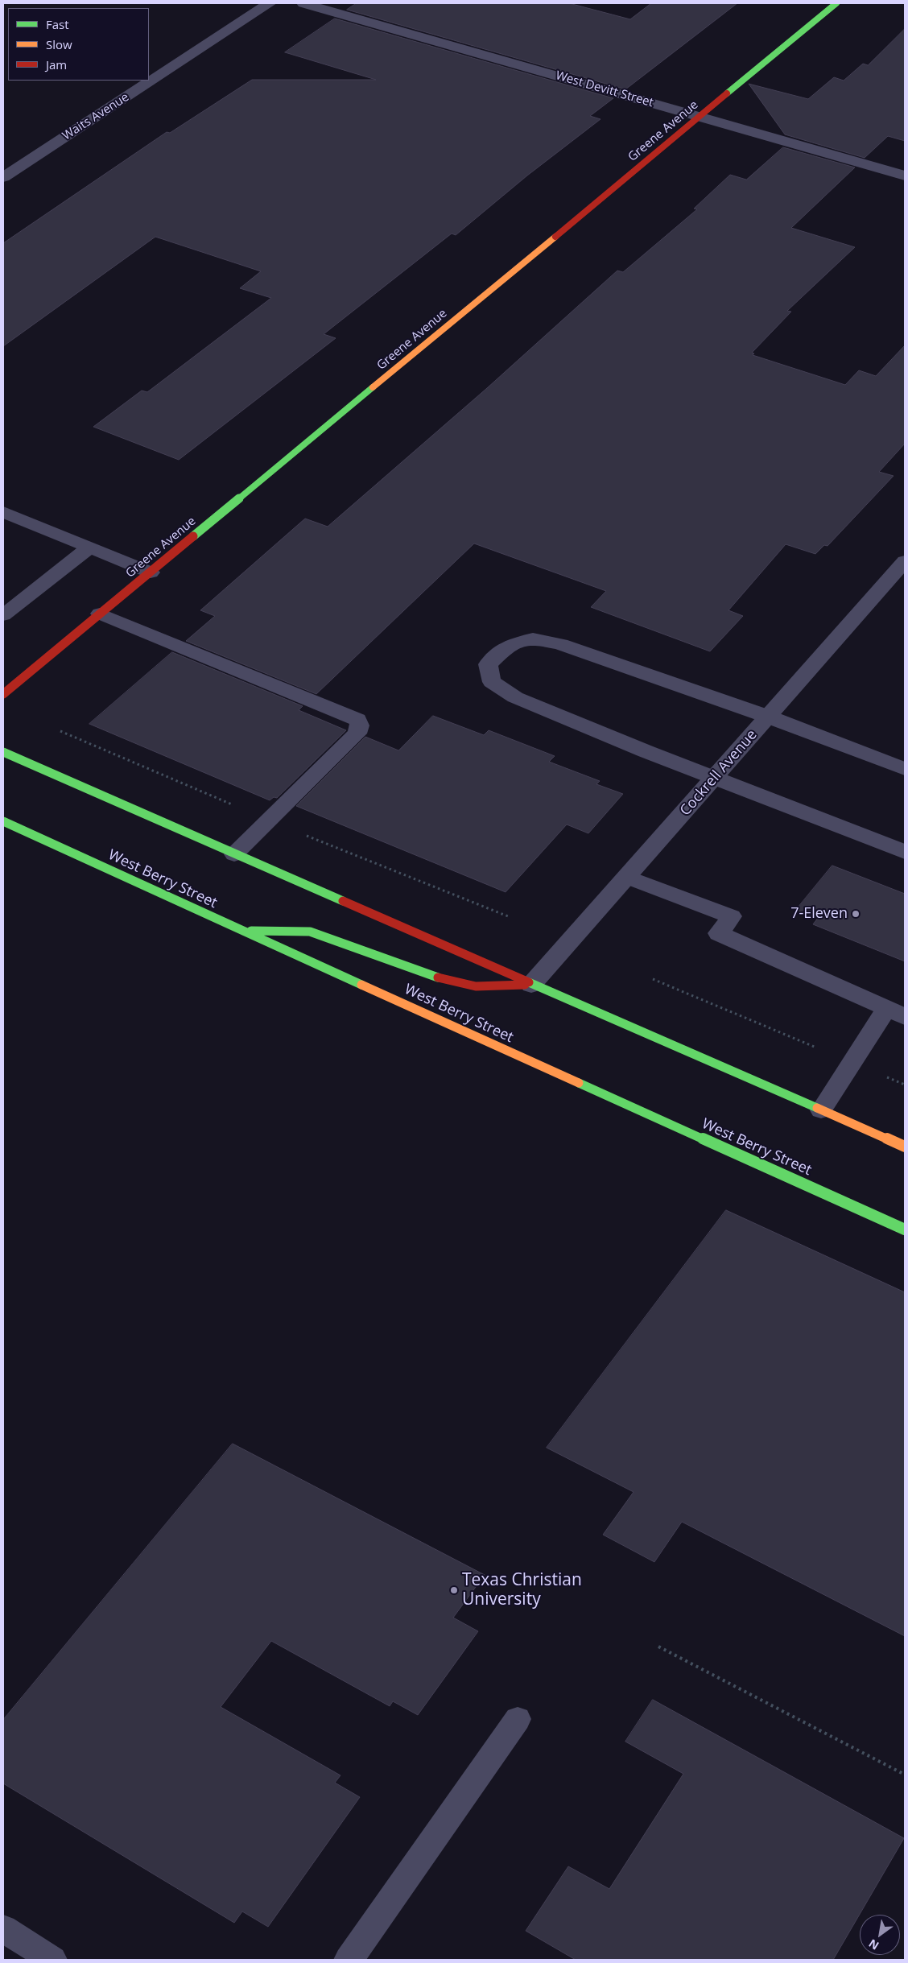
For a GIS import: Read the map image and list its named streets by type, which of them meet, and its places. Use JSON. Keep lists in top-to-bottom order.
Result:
{
  "streets": {
    "main road": ["Greene Avenue", "West Berry Street"],
    "street": ["West Devitt Street", "Waits Avenue", "Cockrell Avenue"]
  },
  "crossings": [
    ["West Devitt Street", "Greene Avenue"]
  ],
  "places": ["7-Eleven", "Texas Christian University"],
  "legend": ["Fast", "Slow", "Jam"],
  "north": "bottom left"
}
